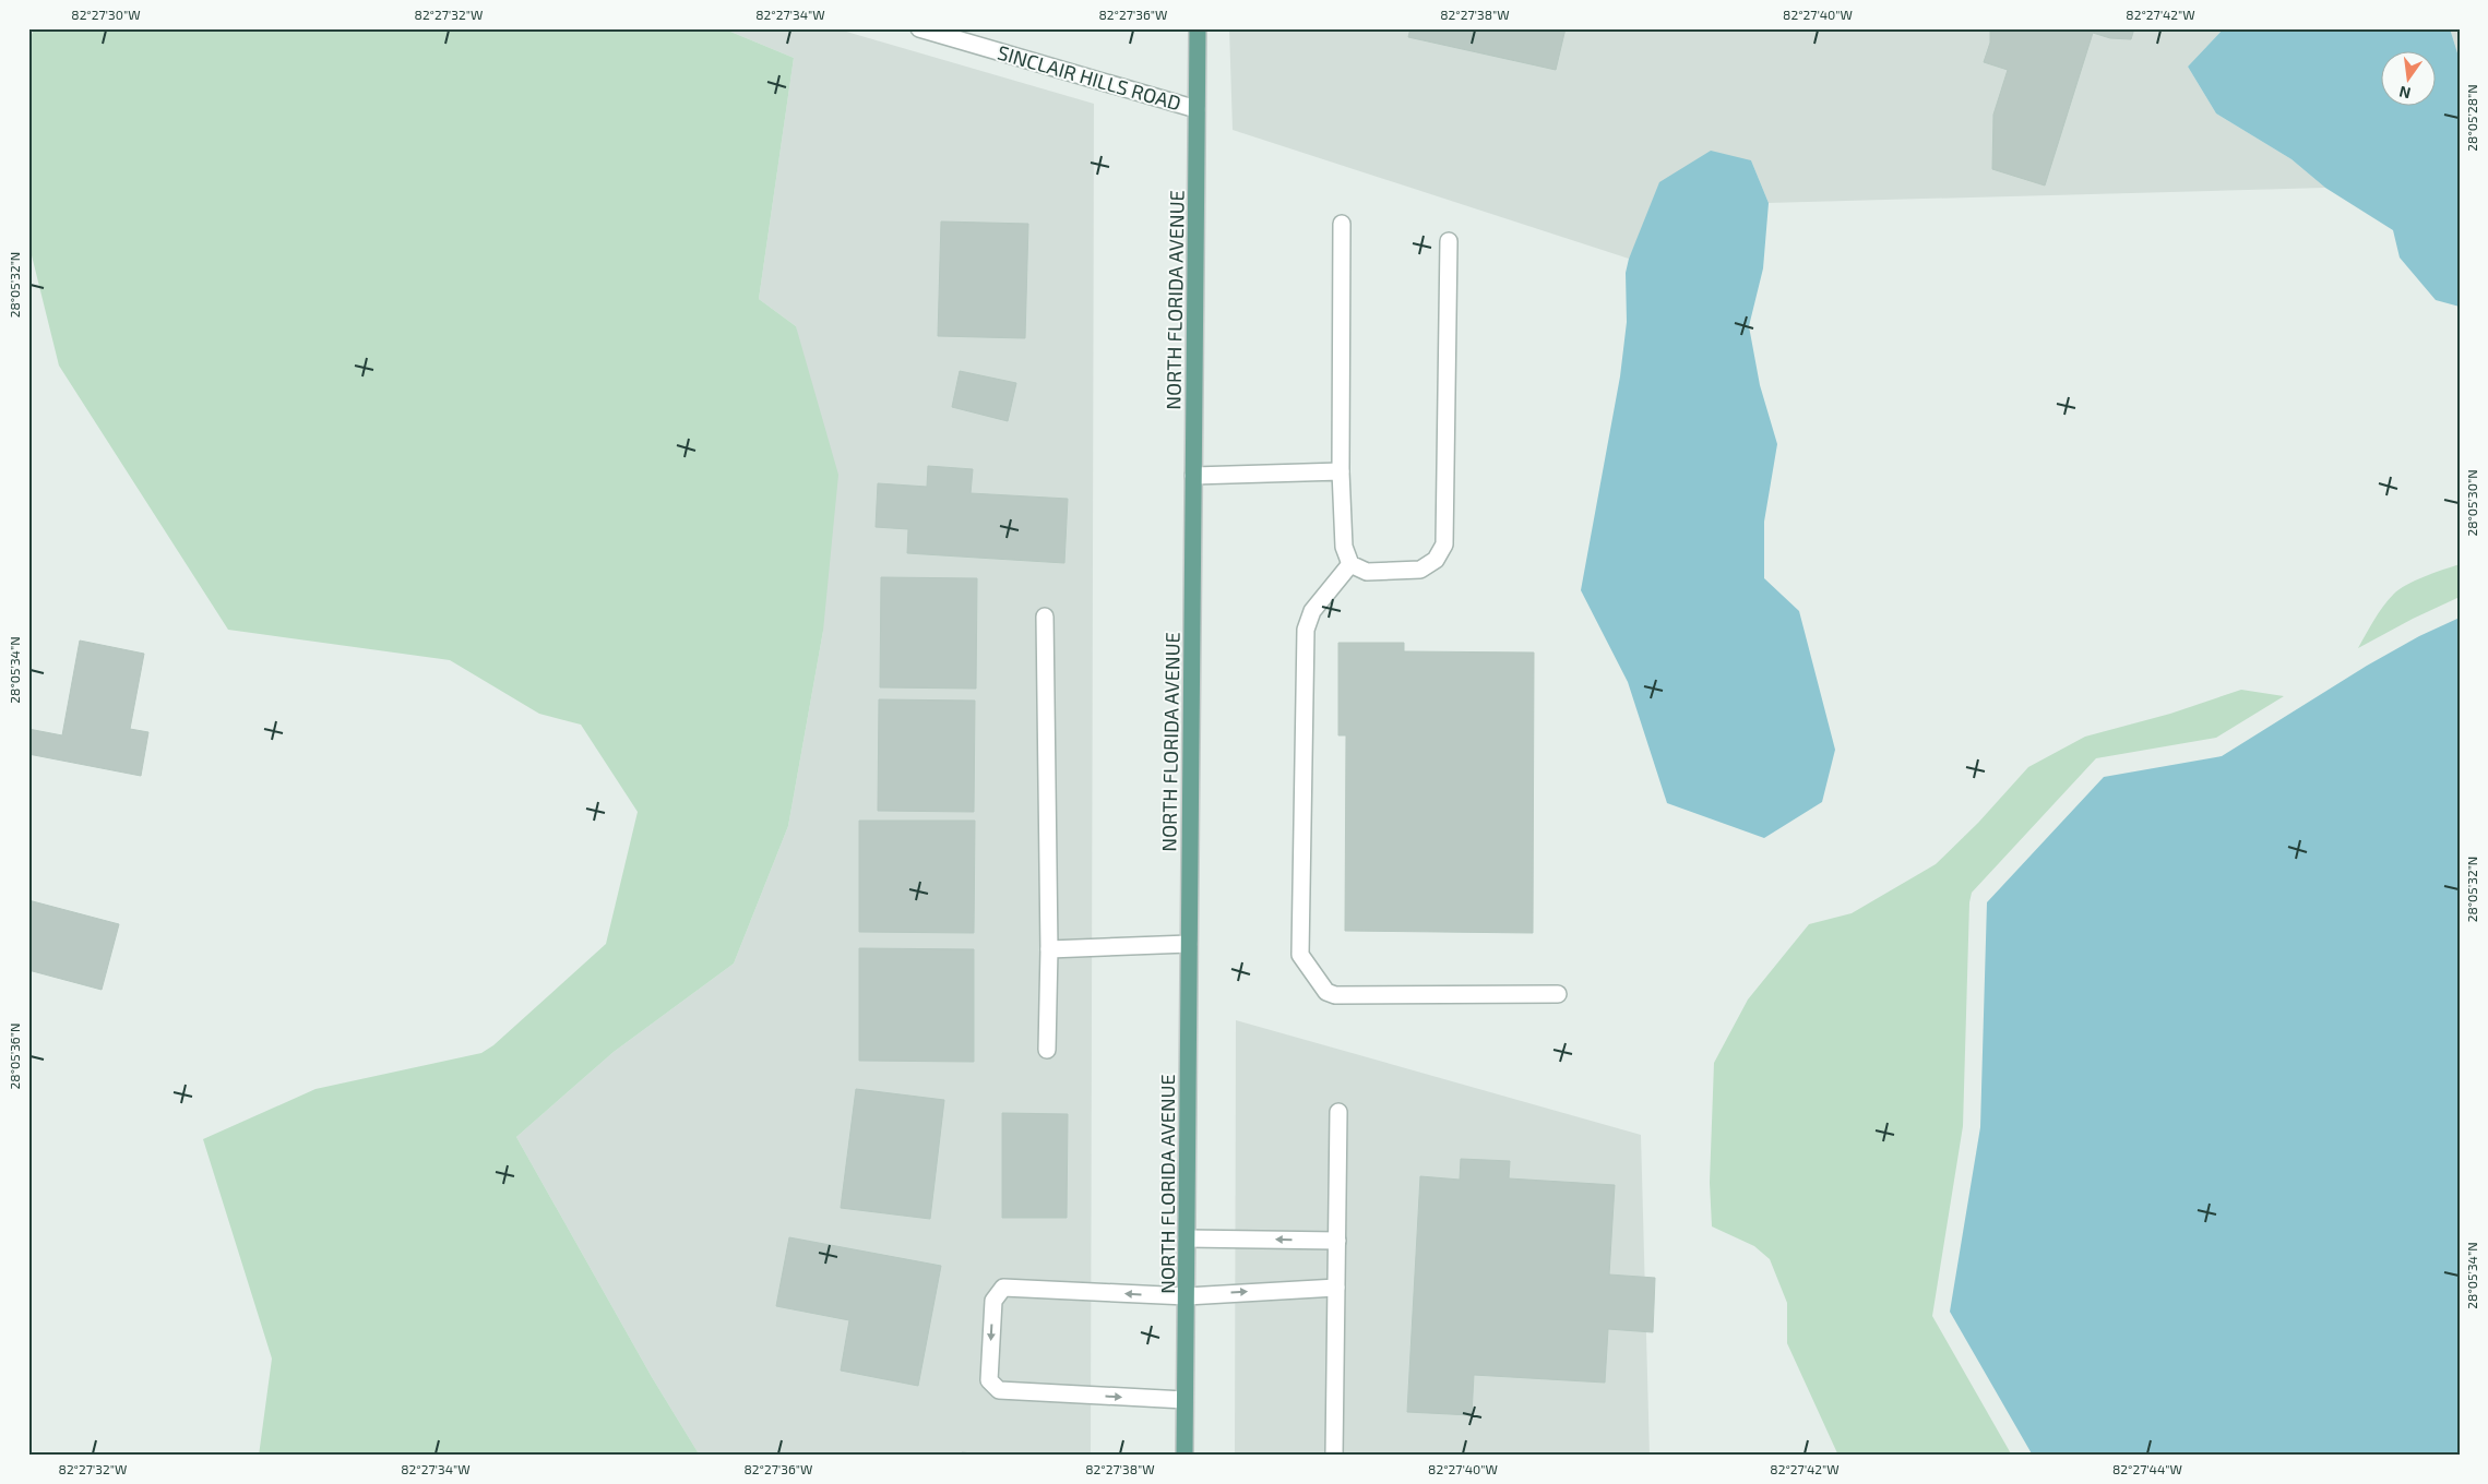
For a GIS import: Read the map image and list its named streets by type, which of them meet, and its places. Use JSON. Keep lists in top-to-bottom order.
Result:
{
  "streets": {
    "main road": ["NORTH FLORIDA AVENUE"],
    "street": ["SINCLAIR HILLS ROAD"]
  },
  "crossings": [
    ["SINCLAIR HILLS ROAD", "NORTH FLORIDA AVENUE"]
  ],
  "north": "bottom",
  "coordinates": [
    "82°27'30\"W",
    "82°27'32\"W",
    "82°27'34\"W",
    "82°27'36\"W",
    "82°27'38\"W",
    "82°27'40\"W",
    "82°27'42\"W",
    "28°05'28\"N",
    "28°05'32\"N",
    "28°05'30\"N",
    "28°05'34\"N",
    "28°05'36\"N",
    "82°27'44\"W"
  ]
}
